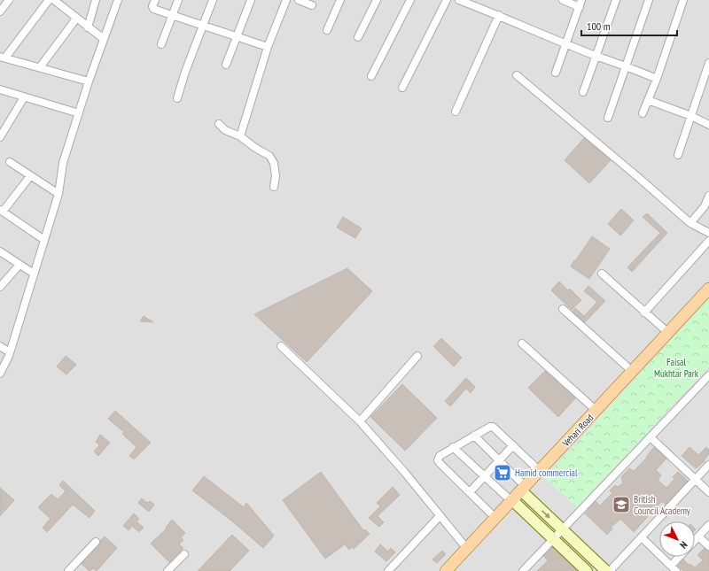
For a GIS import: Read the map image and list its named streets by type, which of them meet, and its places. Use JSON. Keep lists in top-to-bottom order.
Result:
{
  "streets": {
    "main road": ["Vehari Road"]
  },
  "parks": ["Faisal Mukhtar Park"],
  "places": {
    "supermarket": ["Hamid commercial"],
    "school or university": ["British Council Academy"]
  },
  "scale_bar": "100 m",
  "north": "bottom right"
}
